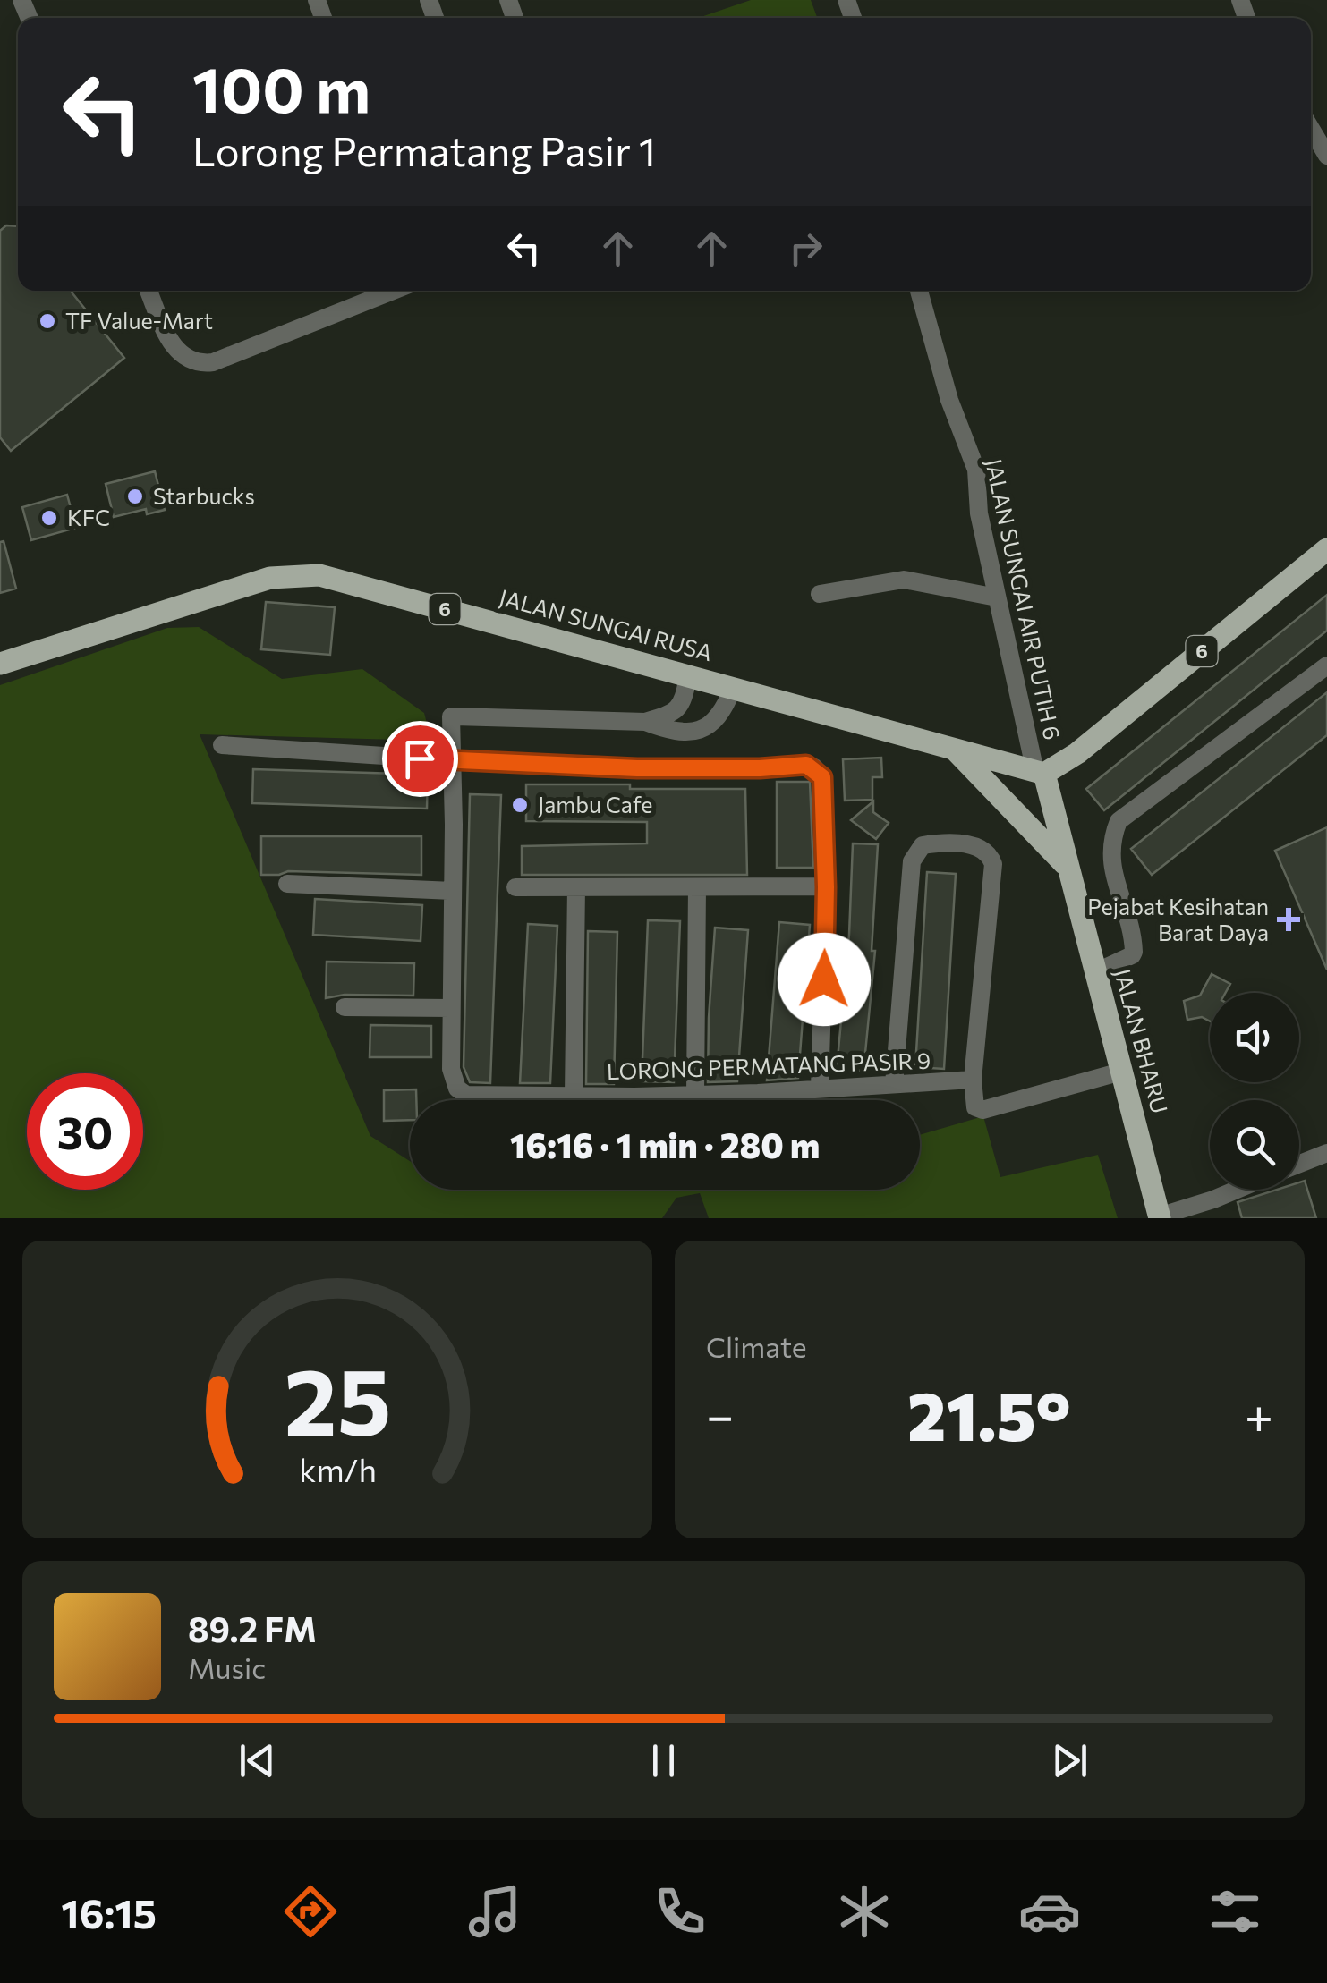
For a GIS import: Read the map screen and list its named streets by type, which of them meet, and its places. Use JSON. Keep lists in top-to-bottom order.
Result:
{
  "streets": {
    "main road": ["6", "JALAN SUNGAI RUSA", "JALAN BHARU"],
    "street": ["JALAN SUNGAI AIR PUTIH 6", "LORONG PERMATANG PASIR 9"]
  },
  "crossings": [
    ["JALAN SUNGAI AIR PUTIH 6", "6"],
    ["JALAN SUNGAI AIR PUTIH 6", "JALAN SUNGAI RUSA"],
    ["JALAN SUNGAI AIR PUTIH 6", "JALAN BHARU"],
    ["6", "JALAN SUNGAI RUSA"],
    ["6", "JALAN BHARU"],
    ["JALAN SUNGAI RUSA", "JALAN BHARU"]
  ],
  "places": {
    "other": [
      "TF Value-Mart",
      "Starbucks",
      "KFC",
      "Jambu Cafe"
    ],
    "health": ["Pejabat Kesihatan Barat Daya"]
  },
  "page": {
    "turn": ["100 m", "Lorong Permatang Pasir 1"],
    "limit": "30",
    "trip": "16:16 · 1 min · 280 m",
    "tile": "Climate",
    "heat": ["−", "21.5°", "+"],
    "song": ["89.2 FM", "Music"],
    "tabs": "16:15",
    "gauge": ["25", "km/h"]
  }
}
